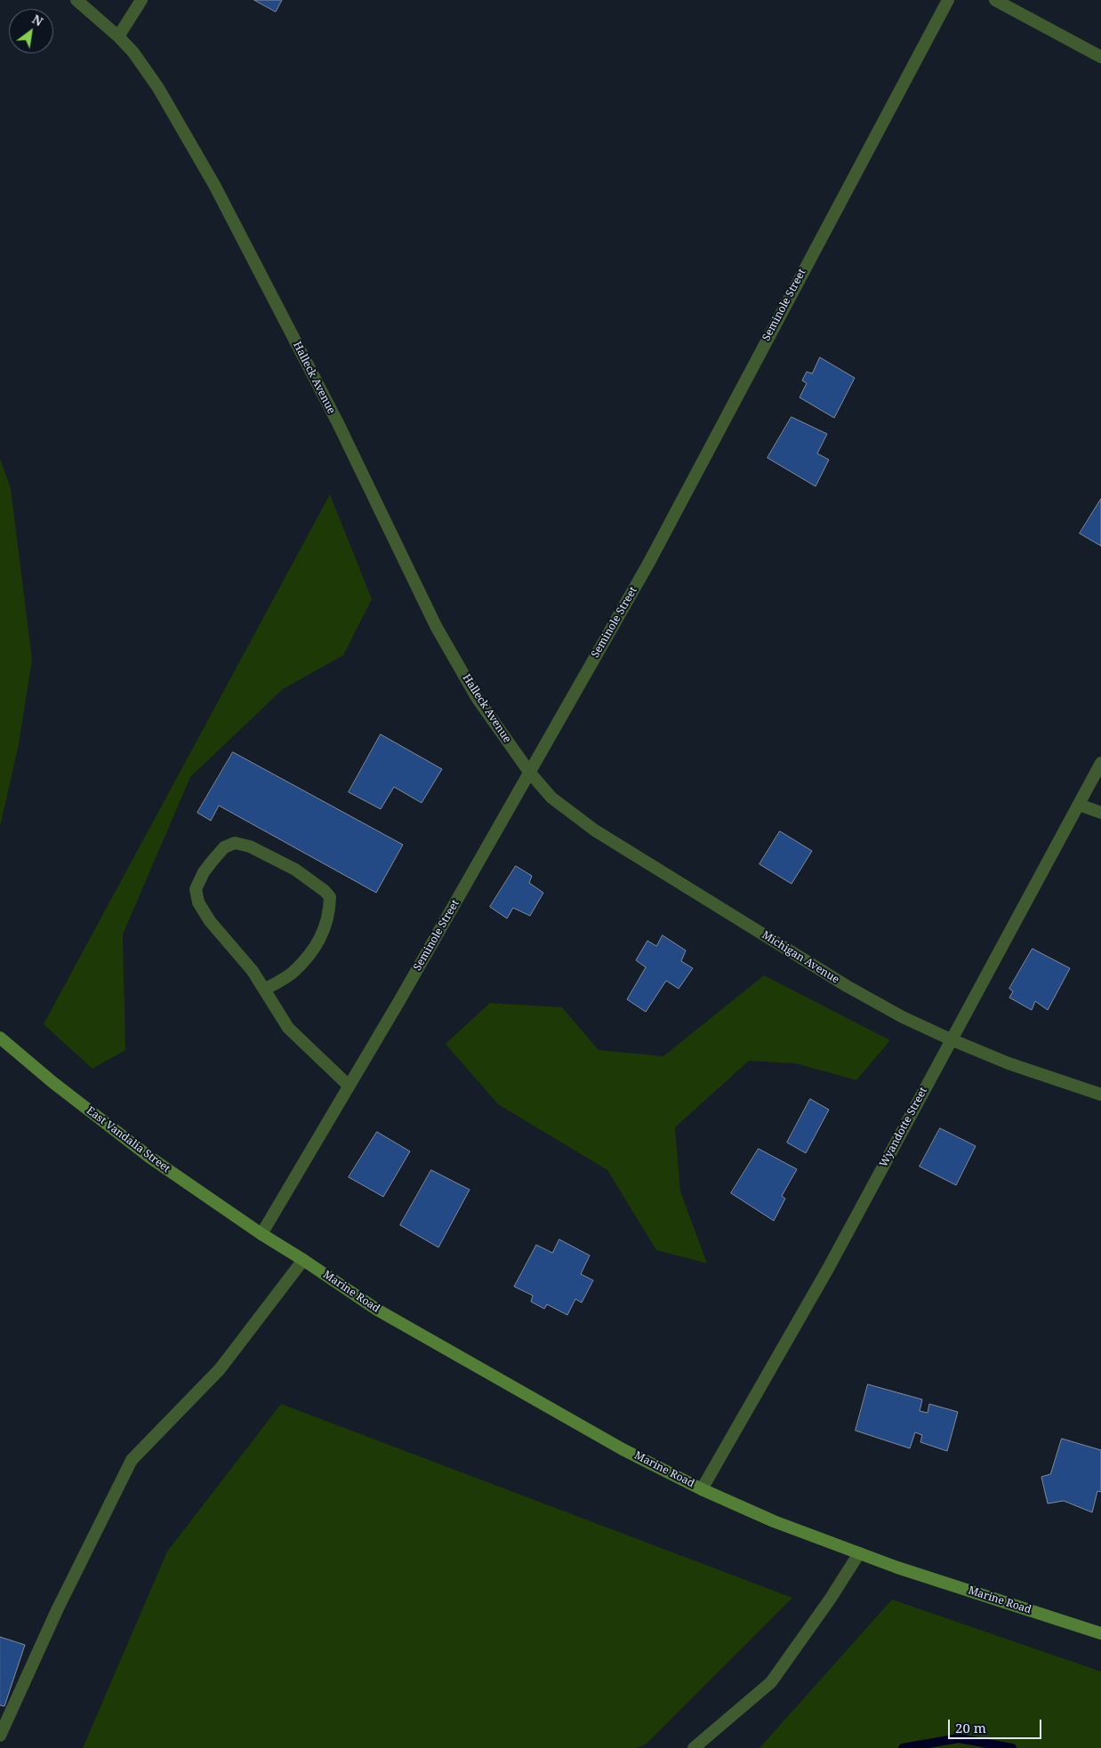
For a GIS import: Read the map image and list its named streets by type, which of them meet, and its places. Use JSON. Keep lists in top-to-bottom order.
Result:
{
  "streets": {
    "main road": ["East Vandalia Street", "Marine Road"],
    "street": [
      "Seminole Street",
      "Halleck Avenue",
      "Michigan Avenue",
      "Wyandotte Street"
    ]
  },
  "crossings": [
    ["Seminole Street", "Halleck Avenue"],
    ["Seminole Street", "Michigan Avenue"],
    ["Seminole Street", "East Vandalia Street"],
    ["Seminole Street", "Marine Road"],
    ["Halleck Avenue", "Michigan Avenue"],
    ["Michigan Avenue", "Wyandotte Street"],
    ["Wyandotte Street", "Marine Road"],
    ["East Vandalia Street", "Marine Road"]
  ],
  "scale_bar": "20 m",
  "north": "top right"
}
